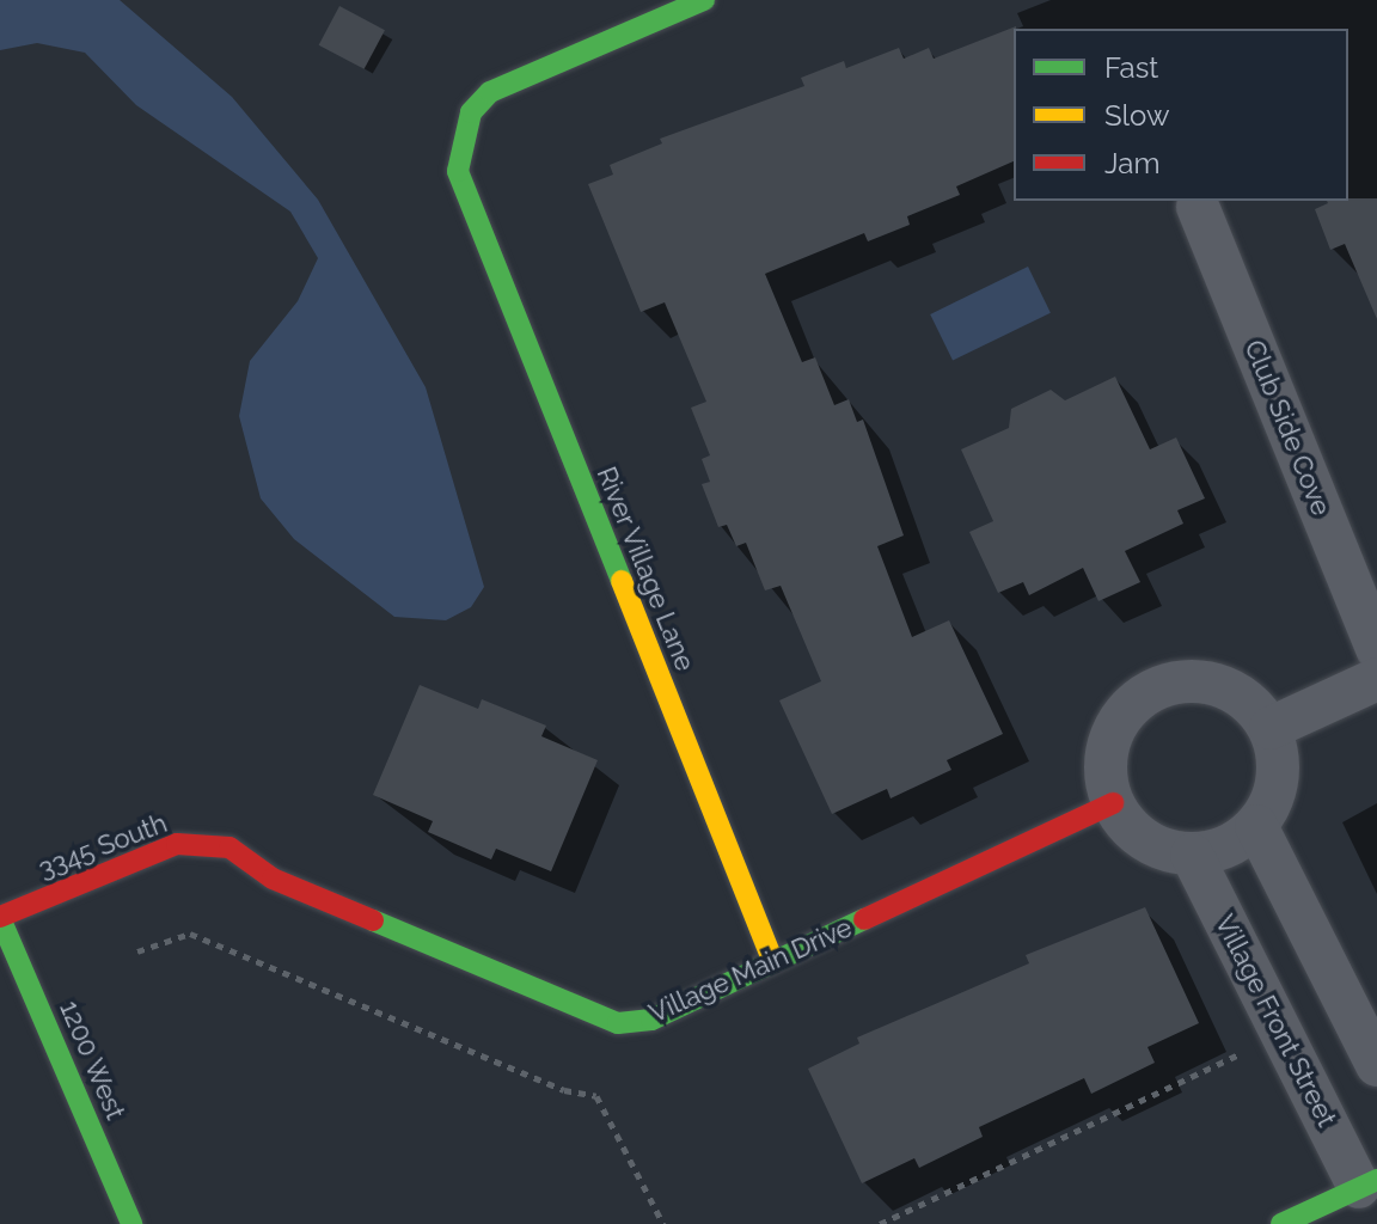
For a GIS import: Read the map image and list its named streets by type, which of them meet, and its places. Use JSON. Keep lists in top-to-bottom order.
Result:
{
  "streets": {
    "street": [
      "Club Side Cove",
      "River Village Lane",
      "3345 South",
      "Village Main Drive",
      "Village Front Street",
      "1200 West"
    ]
  },
  "crossings": [
    ["River Village Lane", "Village Main Drive"],
    ["3345 South", "Village Main Drive"],
    ["3345 South", "1200 West"],
    ["Village Main Drive", "Village Front Street"]
  ],
  "legend": ["Fast", "Slow", "Jam"]
}
